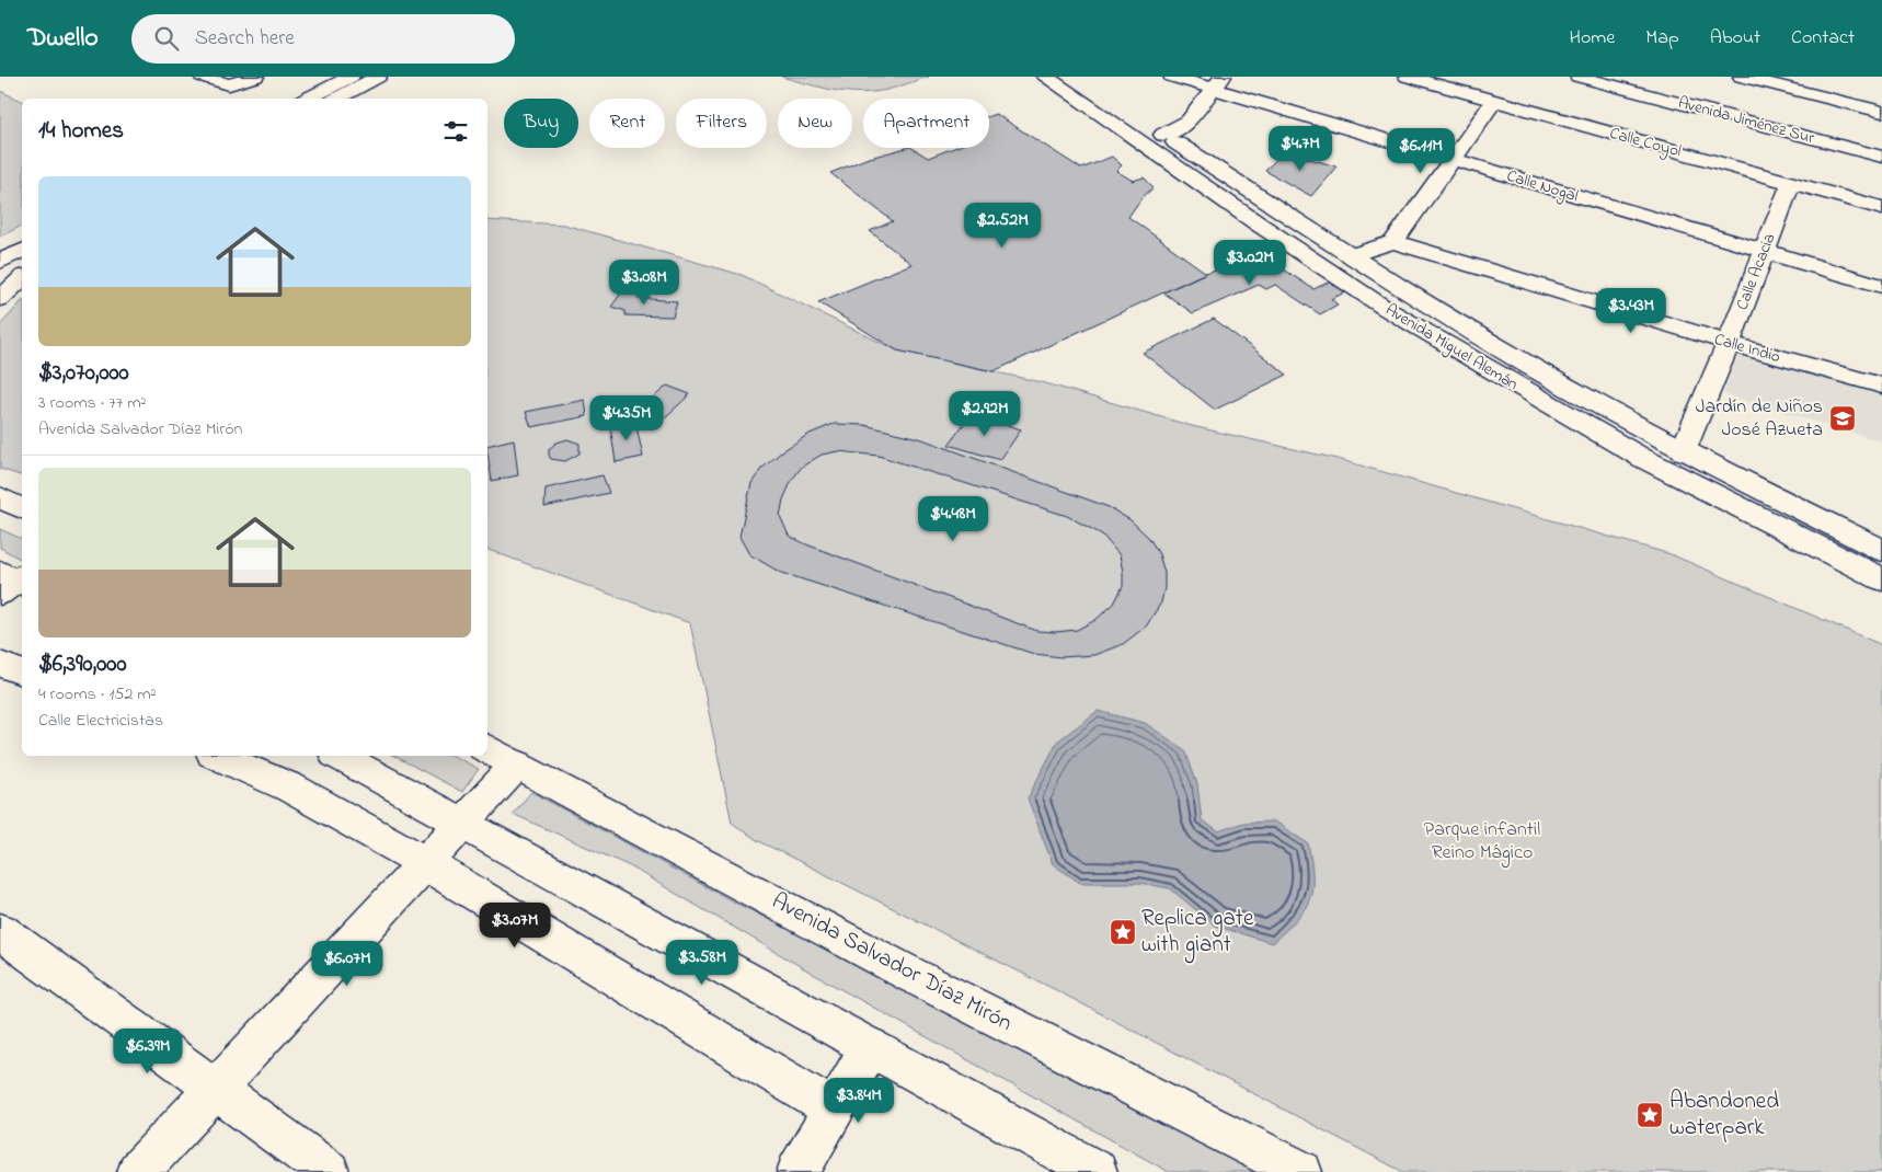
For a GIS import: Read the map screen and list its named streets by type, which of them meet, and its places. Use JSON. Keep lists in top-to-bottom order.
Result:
{
  "streets": {
    "street": [
      "Avenida Jiménez Sur",
      "Calle Coyol",
      "Calle Nogal",
      "Calle Acacia",
      "Avenida Miguel Alemán",
      "Calle Indio",
      "Avenida Salvador Díaz Mirón"
    ]
  },
  "crossings": [
    ["Calle Coyol", "Calle Acacia"],
    ["Calle Nogal", "Calle Acacia"],
    ["Calle Acacia", "Avenida Miguel Alemán"],
    ["Calle Acacia", "Calle Indio"]
  ],
  "parks": ["Parque infantil Reino Mágico"],
  "places": {
    "school or university": ["Jardín de Niños José Azueta"],
    "place": ["Replica gate with giant", "Abandoned waterpark"]
  },
  "page": {
    "header": "Dwello",
    "search": "Search here",
    "nav": [
      "Home",
      "Map",
      "About",
      "Contact"
    ],
    "chip": [
      "Buy",
      "Rent",
      "Filters",
      "New",
      "Apartment"
    ],
    "heading": "14 homes",
    "price": [
      "$4.7M",
      "$6.11M",
      "$2.52M",
      "$3.02M",
      "$3.08M",
      "$3.43M",
      "$2.92M",
      "$4.35M",
      "$4.48M",
      "$3.07M",
      "$3.58M",
      "$6.07M",
      "$6.39M",
      "$3.84M"
    ],
    "list": [
      {
        "name": "$3,070,000",
        "note": "3 rooms · 77 m² · Avenida Salvador Díaz Mirón"
      },
      {
        "name": "$6,390,000",
        "note": "4 rooms · 152 m² · Calle Electricistas"
      }
    ]
  }
}
